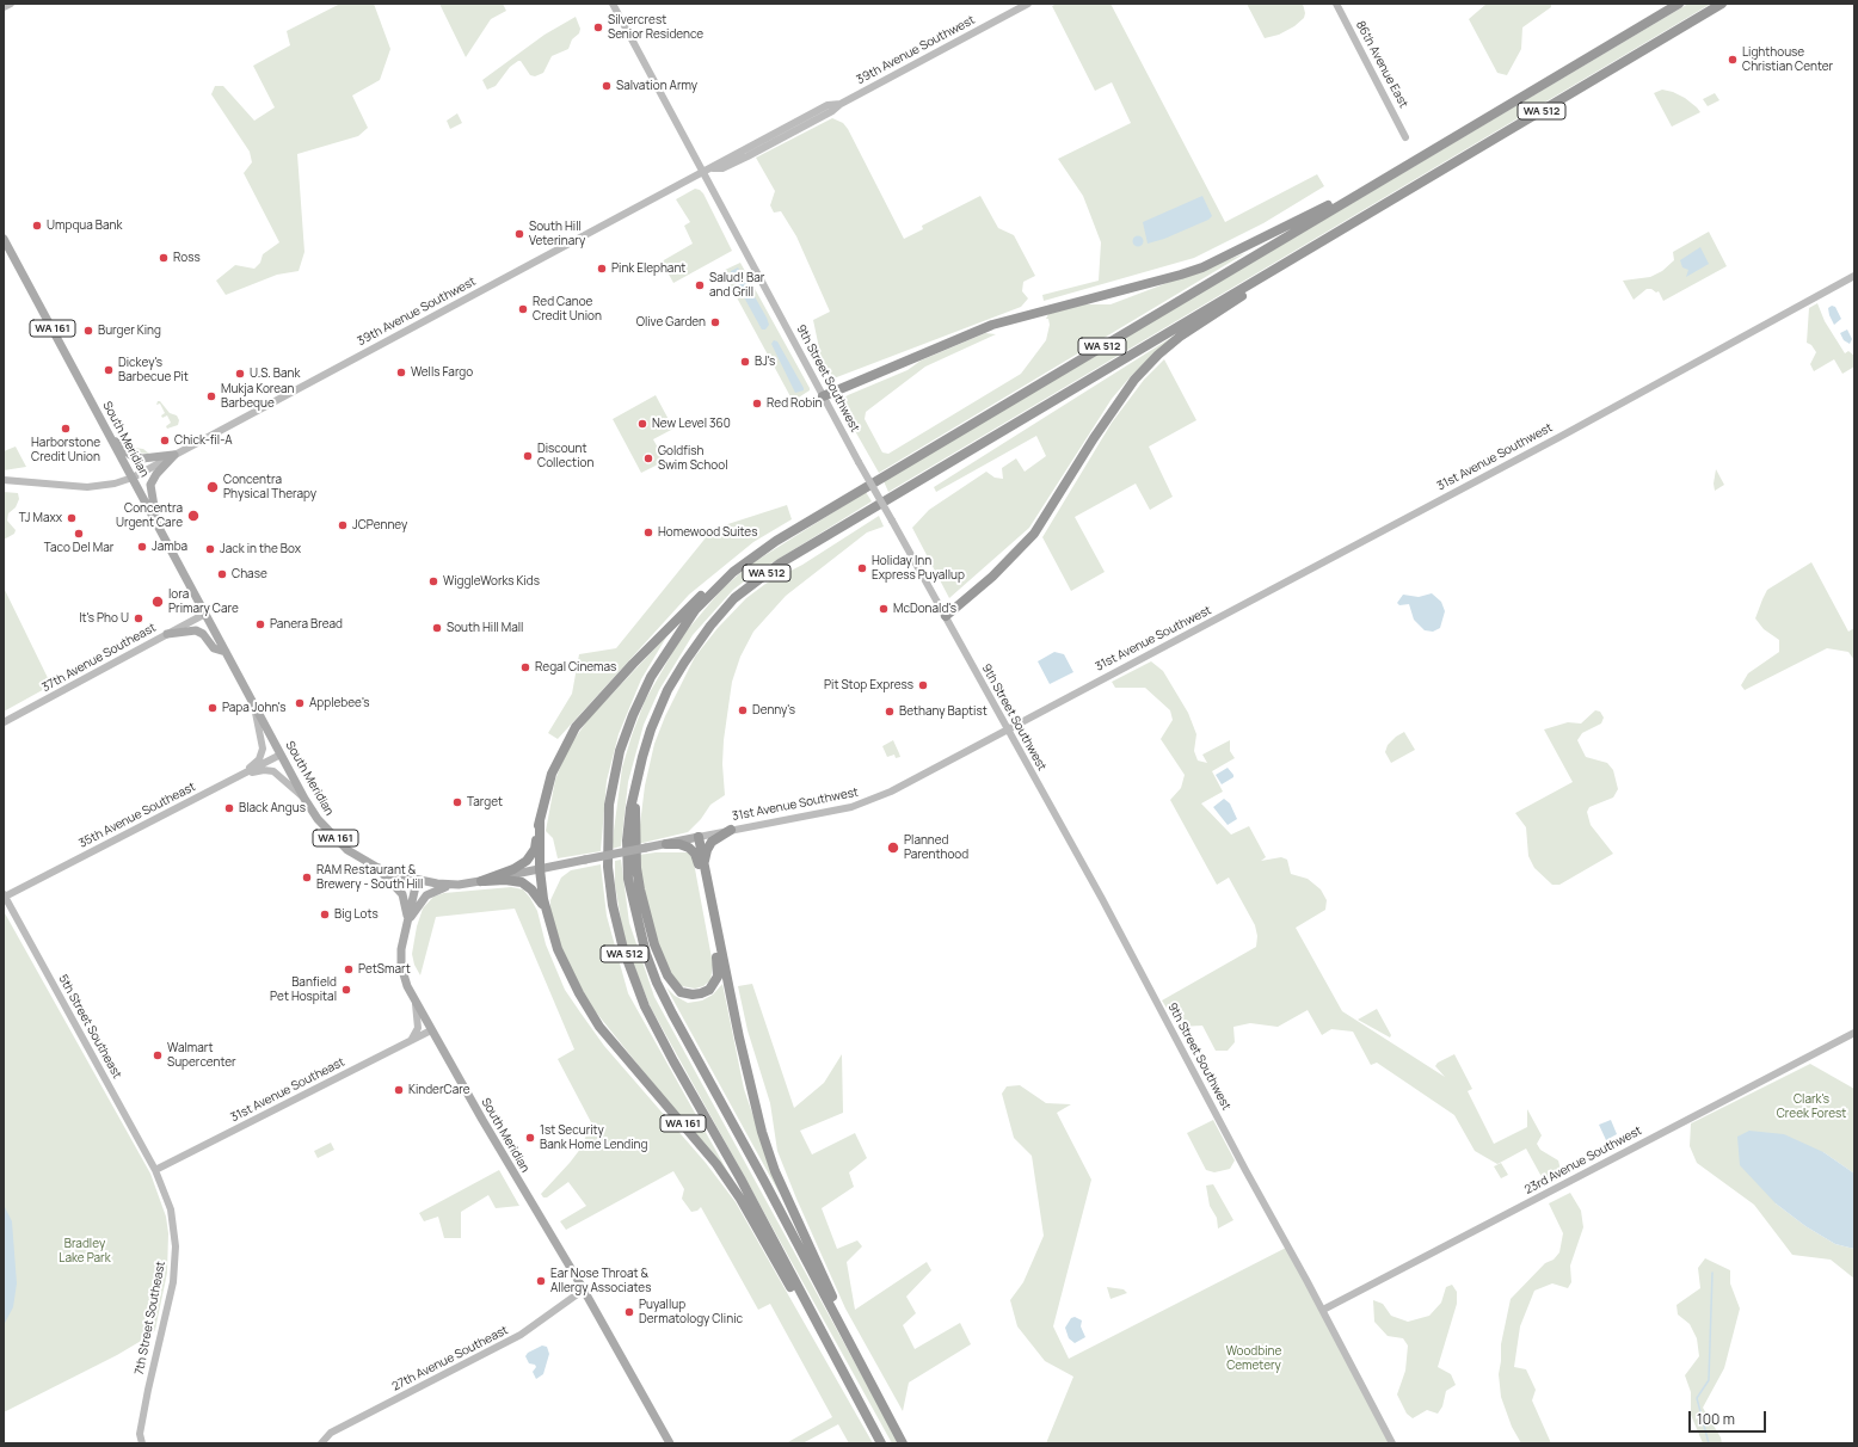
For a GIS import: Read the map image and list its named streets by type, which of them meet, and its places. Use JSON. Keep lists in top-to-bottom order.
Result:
{
  "streets": {
    "highway": ["WA 512", "WA 161"],
    "main road": ["South Meridian", "31st Avenue Southwest"],
    "street": [
      "39th Avenue Southwest",
      "86th Avenue East",
      "9th Street Southwest",
      "37th Avenue Southeast",
      "35th Avenue Southeast",
      "5th Street Southeast",
      "31st Avenue Southeast",
      "23rd Avenue Southwest",
      "7th Street Southeast",
      "27th Avenue Southeast"
    ]
  },
  "crossings": [
    ["39th Avenue Southwest", "9th Street Southwest"],
    ["39th Avenue Southwest", "South Meridian"],
    ["WA 512", "WA 161"],
    ["WA 161", "31st Avenue Southwest"],
    ["9th Street Southwest", "31st Avenue Southwest"],
    ["9th Street Southwest", "23rd Avenue Southwest"],
    ["South Meridian", "31st Avenue Southwest"],
    ["South Meridian", "37th Avenue Southeast"],
    ["South Meridian", "35th Avenue Southeast"],
    ["South Meridian", "31st Avenue Southeast"],
    ["South Meridian", "27th Avenue Southeast"],
    ["35th Avenue Southeast", "5th Street Southeast"],
    ["5th Street Southeast", "31st Avenue Southeast"],
    ["5th Street Southeast", "7th Street Southeast"],
    ["31st Avenue Southeast", "7th Street Southeast"]
  ],
  "parks": ["Clark's Creek Forest", "Bradley Lake Park", "Woodbine Cemetery"],
  "places": [
    "Silvercrest Senior Residence",
    "Lighthouse Christian Center",
    "Salvation Army",
    "Umpqua Bank",
    "South Hill Veterinary",
    "Ross",
    "Pink Elephant",
    "Salud! Bar and Grill",
    "Red Canoe Credit Union",
    "Olive Garden",
    "Burger King",
    "BJ's",
    "Dickey's Barbecue Pit",
    "Wells Fargo",
    "U.S. Bank",
    "Mukja Korean Barbeque",
    "Red Robin",
    "New Level 360",
    "Harborstone Credit Union",
    "Chick-fil-A",
    "Discount Collection",
    "Goldfish Swim School",
    "Concentra Physical Therapy",
    "Concentra Urgent Care",
    "TJ Maxx",
    "JCPenney",
    "Homewood Suites",
    "Taco Del Mar",
    "Jamba",
    "Jack in the Box",
    "Holiday Inn Express Puyallup",
    "Chase",
    "WiggleWorks Kids",
    "Iora Primary Care",
    "McDonald's",
    "It's Pho U",
    "Panera Bread",
    "South Hill Mall",
    "Regal Cinemas",
    "Pit Stop Express",
    "Applebee's",
    "Papa John's",
    "Denny's",
    "Bethany Baptist",
    "Target",
    "Black Angus",
    "Planned Parenthood",
    "RAM Restaurant & Brewery - South Hill",
    "Big Lots",
    "PetSmart",
    "Banfield Pet Hospital",
    "Walmart Supercenter",
    "KinderCare",
    "1st Security Bank Home Lending",
    "Ear Nose Throat & Allergy Associates",
    "Puyallup Dermatology Clinic"
  ],
  "scale_bar": "100 m"
}
